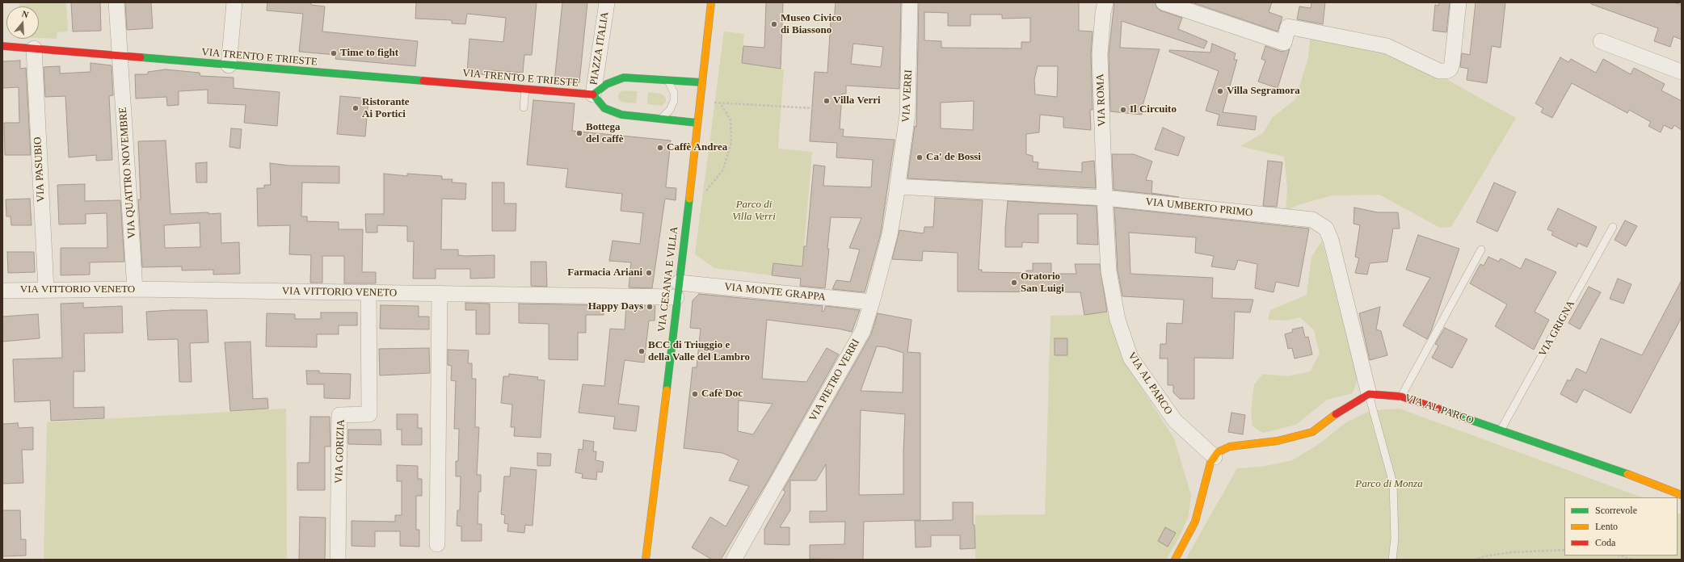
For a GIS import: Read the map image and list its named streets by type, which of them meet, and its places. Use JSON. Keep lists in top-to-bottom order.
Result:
{
  "streets": {
    "street": [
      "PIAZZA ITALIA",
      "VIA TRENTO E TRIESTE",
      "VIA VERRI",
      "VIA ROMA",
      "VIA PASUBIO",
      "VIA QUATTRO NOVEMBRE",
      "VIA UMBERTO PRIMO",
      "VIA CESANA E VILLA",
      "VIA VITTORIO VENETO",
      "VIA MONTE GRAPPA",
      "VIA PIETRO VERRI",
      "VIA AL PARCO",
      "VIA GORIZIA"
    ],
    "lane": ["VIA GRIGNA"]
  },
  "crossings": [
    ["PIAZZA ITALIA", "VIA TRENTO E TRIESTE"],
    ["PIAZZA ITALIA", "VIA CESANA E VILLA"],
    ["VIA TRENTO E TRIESTE", "VIA PASUBIO"],
    ["VIA TRENTO E TRIESTE", "VIA QUATTRO NOVEMBRE"],
    ["VIA VERRI", "VIA UMBERTO PRIMO"],
    ["VIA VERRI", "VIA PIETRO VERRI"],
    ["VIA ROMA", "VIA UMBERTO PRIMO"],
    ["VIA ROMA", "VIA AL PARCO"],
    ["VIA PASUBIO", "VIA VITTORIO VENETO"],
    ["VIA QUATTRO NOVEMBRE", "VIA VITTORIO VENETO"],
    ["VIA UMBERTO PRIMO", "VIA PIETRO VERRI"],
    ["VIA UMBERTO PRIMO", "VIA AL PARCO"],
    ["VIA CESANA E VILLA", "VIA VITTORIO VENETO"],
    ["VIA CESANA E VILLA", "VIA MONTE GRAPPA"],
    ["VIA VITTORIO VENETO", "VIA GORIZIA"],
    ["VIA MONTE GRAPPA", "VIA PIETRO VERRI"],
    ["VIA GRIGNA", "VIA AL PARCO"]
  ],
  "parks": ["Parco di Villa Verri", "Parco di Monza"],
  "places": [
    "Museo Civico di Biassono",
    "Time to fight",
    "Villa Segramora",
    "Villa Verri",
    "Ristorante Ai Portici",
    "Il Circuito",
    "Bottega del caffè",
    "Caffè Andrea",
    "Ca' de Bossi",
    "Farmacia Ariani",
    "Oratorio San Luigi",
    "Happy Days",
    "BCC di Triuggio e della Valle del Lambro",
    "Cafè Doc"
  ],
  "legend": ["Scorrevole", "Lento", "Coda"],
  "north": "top"
}
